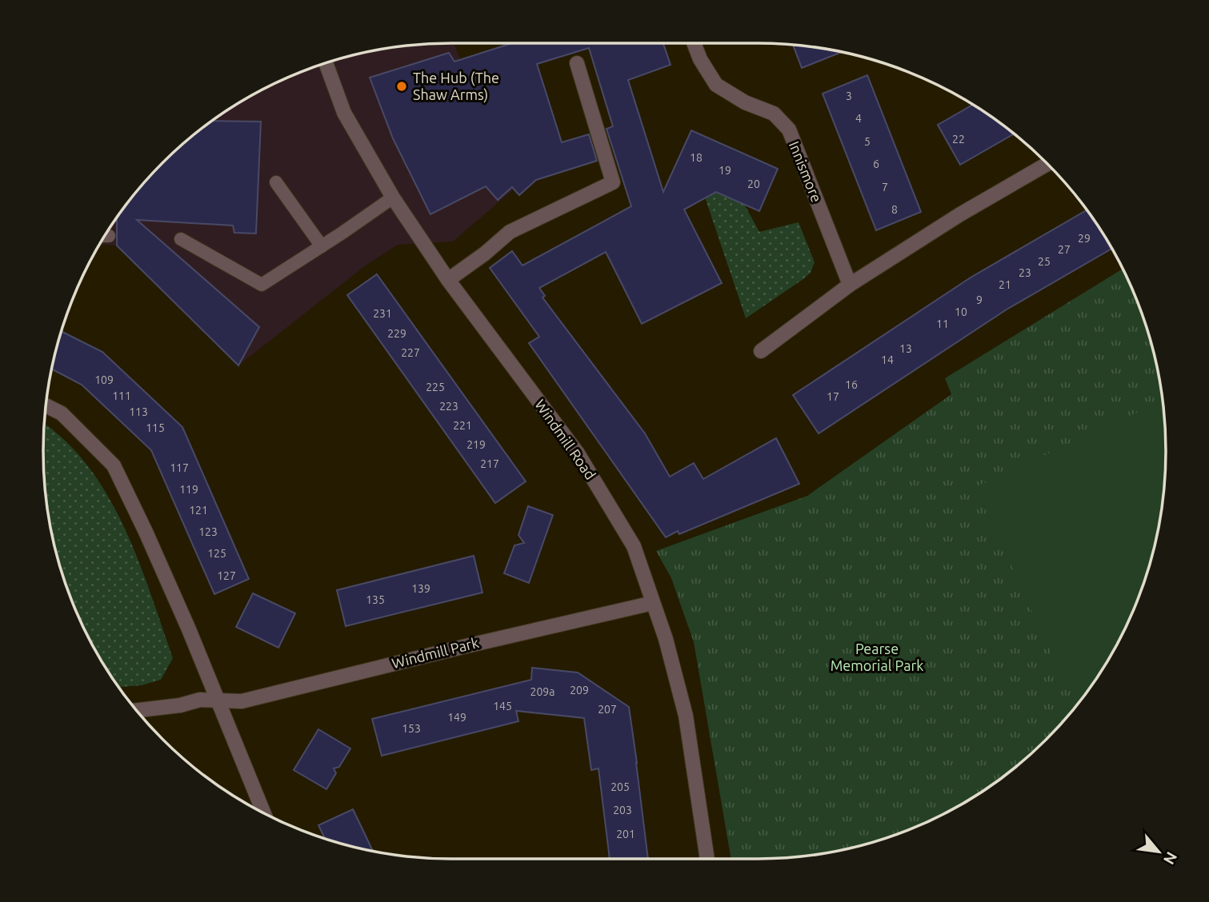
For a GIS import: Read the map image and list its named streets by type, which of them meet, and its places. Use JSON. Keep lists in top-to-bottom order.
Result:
{
  "streets": {
    "street": ["Innismore", "Windmill Road", "Windmill Park"]
  },
  "crossings": [
    ["Windmill Road", "Windmill Park"]
  ],
  "parks": ["Pearse Memorial Park"],
  "places": ["The Hub (The Shaw Arms)"],
  "house_numbers": [
    "3",
    "4",
    "22",
    "5",
    "18",
    "6",
    "19",
    "20",
    "7",
    "8",
    "29",
    "27",
    "25",
    "23",
    "21",
    "9",
    "10",
    "231",
    "11",
    "229",
    "13",
    "227",
    "14",
    "109",
    "16",
    "225",
    "111",
    "17",
    "223",
    "113",
    "221",
    "115",
    "219",
    "217",
    "117",
    "119",
    "121",
    "123",
    "125",
    "127",
    "139",
    "135",
    "209",
    "209a",
    "145",
    "207",
    "149",
    "153",
    "205",
    "203",
    "201"
  ],
  "north": "bottom right"
}
